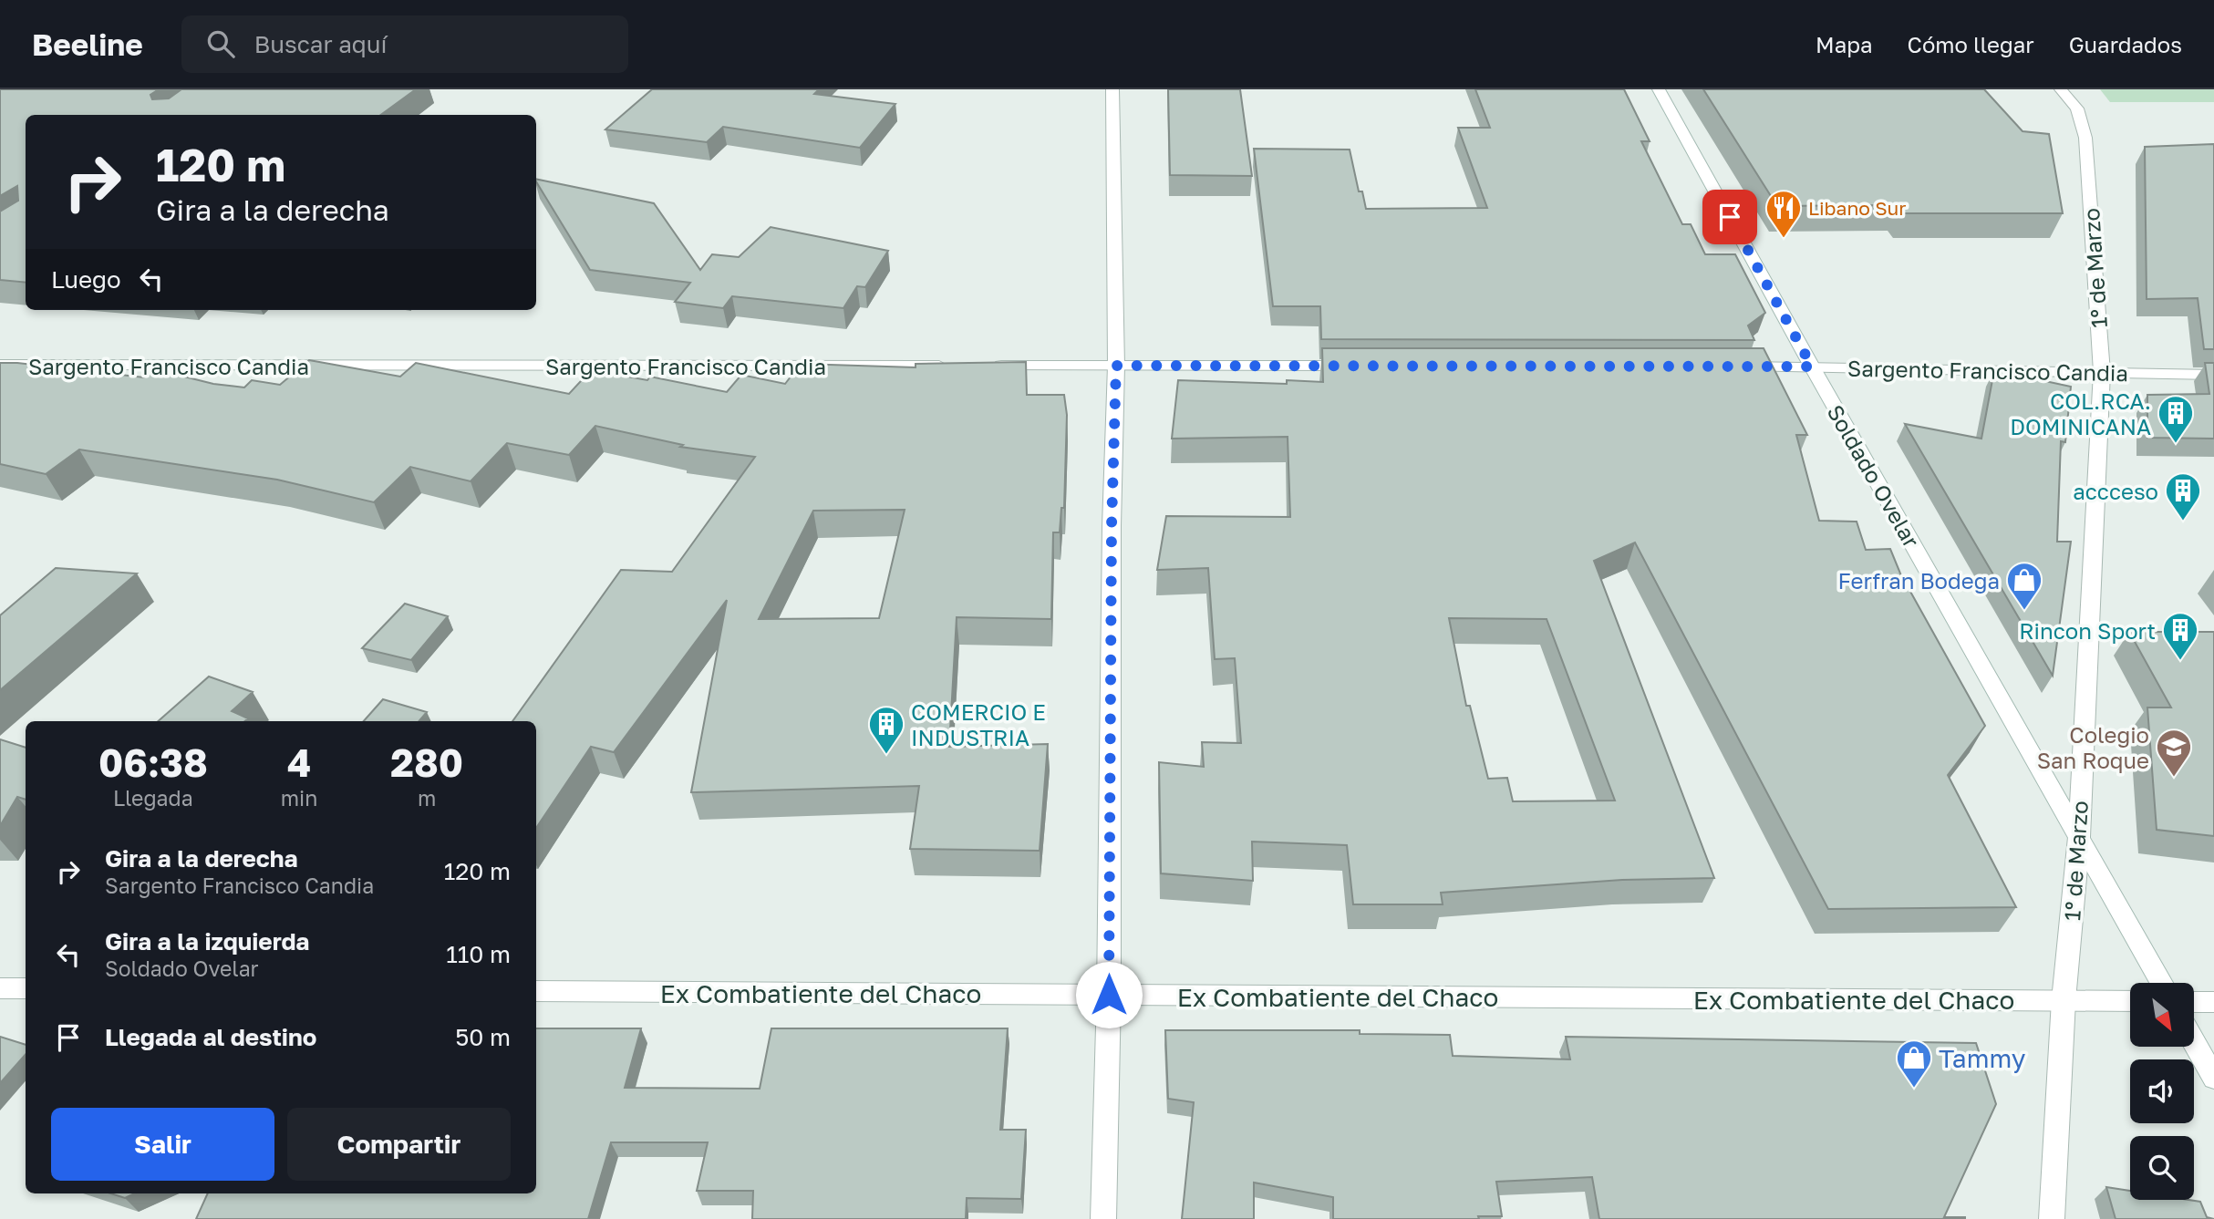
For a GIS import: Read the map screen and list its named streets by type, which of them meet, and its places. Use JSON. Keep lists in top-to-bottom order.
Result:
{
  "streets": {
    "street": [
      "1º de Marzo",
      "Sargento Francisco Candia",
      "Soldado Ovelar",
      "Ex Combatiente del Chaco"
    ]
  },
  "crossings": [
    ["1º de Marzo", "Sargento Francisco Candia"],
    ["1º de Marzo", "Soldado Ovelar"],
    ["1º de Marzo", "Ex Combatiente del Chaco"],
    ["Sargento Francisco Candia", "Soldado Ovelar"]
  ],
  "places": {
    "restaurant": ["Libano Sur"],
    "building": [
      "COL.RCA. DOMINICANA",
      "accceso",
      "Rincon Sport",
      "COMERCIO E INDUSTRIA"
    ],
    "shop": ["Ferfran Bodega", "Tammy"],
    "school or university": ["Colegio San Roque"]
  },
  "north": "bottom right",
  "page": {
    "header": "Beeline",
    "search": "Buscar aquí",
    "nav": ["Mapa", "Cómo llegar", "Guardados"],
    "turn": ["120 m", "Gira a la derecha"],
    "then": "Luego",
    "eta": [
      "06:38",
      "Llegada",
      "4",
      "min",
      "280",
      "m"
    ],
    "list": [
      {
        "name": "Gira a la derecha",
        "note": "Sargento Francisco Candia",
        "value": "120 m"
      },
      {
        "name": "Gira a la izquierda",
        "note": "Soldado Ovelar",
        "value": "110 m"
      },
      {
        "name": "Llegada al destino",
        "value": "50 m"
      }
    ],
    "buttons": ["Salir", "Compartir"]
  }
}
